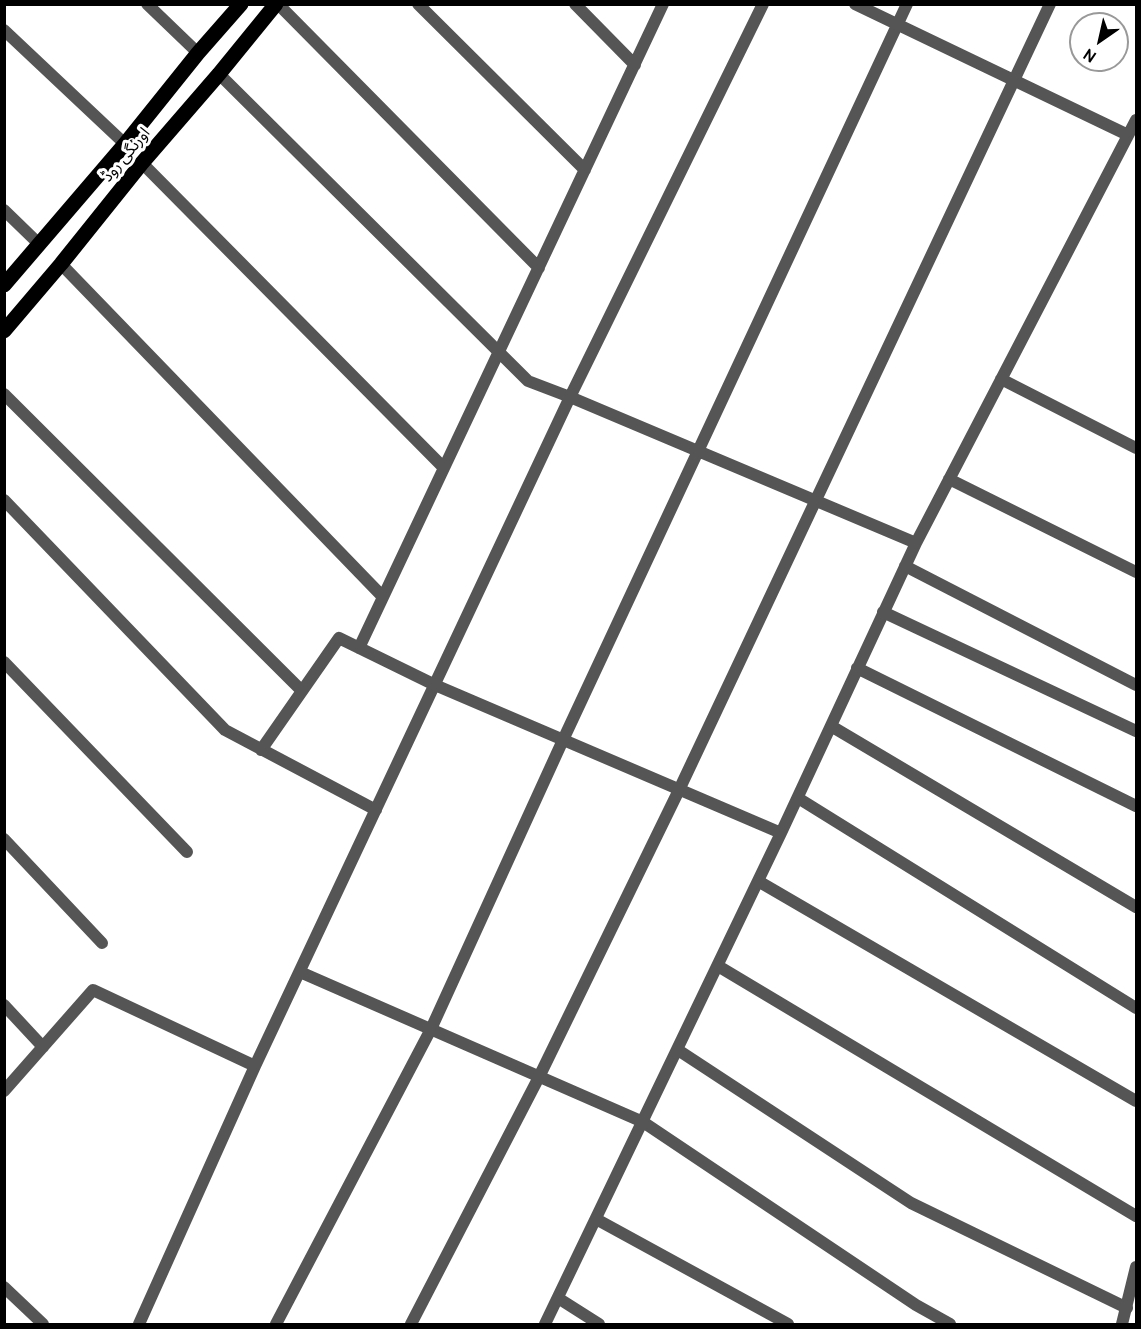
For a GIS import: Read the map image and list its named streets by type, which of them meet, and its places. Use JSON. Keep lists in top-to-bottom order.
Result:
{
  "streets": {
    "main road": ["اورنگی روڈ"]
  },
  "north": "bottom left"
}
